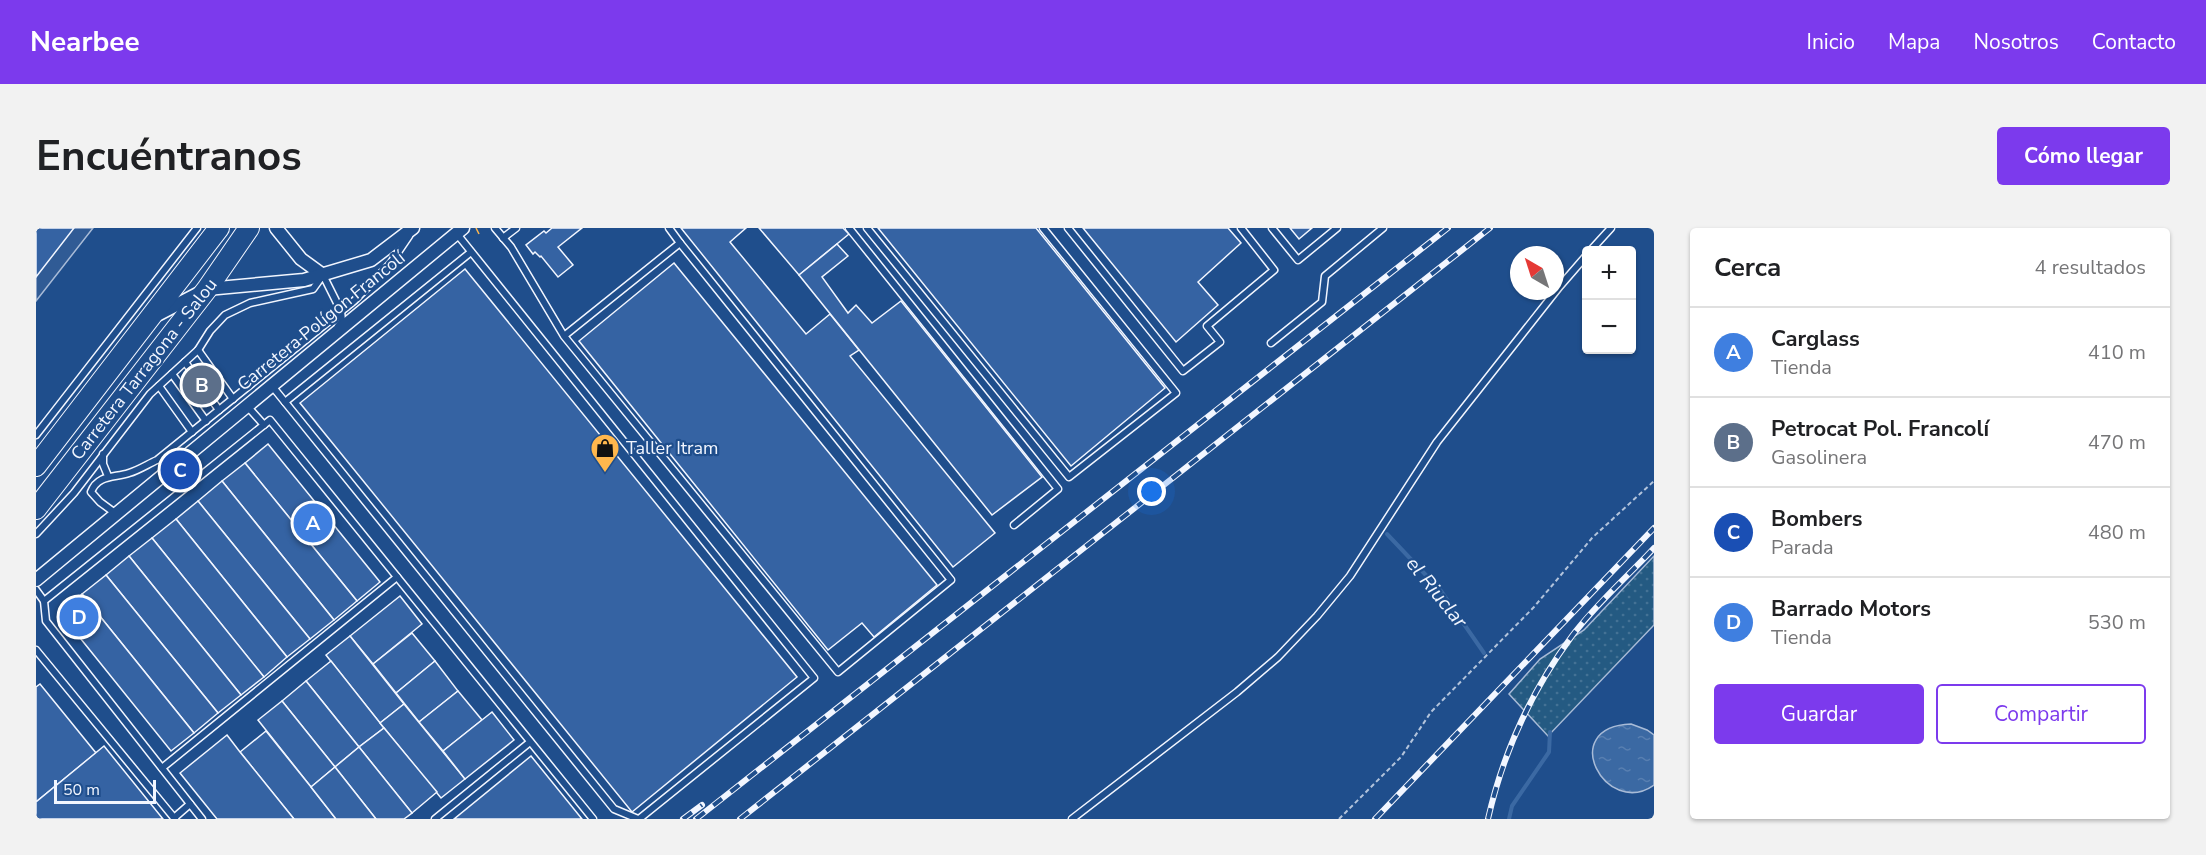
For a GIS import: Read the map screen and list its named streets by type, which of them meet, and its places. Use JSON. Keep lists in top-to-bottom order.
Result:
{
  "streets": {
    "main road": ["Carretera Tarragona - Salou"],
    "street": ["Carretera Polígon Francolí"]
  },
  "crossings": [
    ["Carretera Polígon Francolí", "Carretera Tarragona - Salou"]
  ],
  "water": ["el Riuclar"],
  "places": {
    "shop": ["Taller Itram"]
  },
  "scale_bar": "50 m",
  "north": "top left",
  "page": {
    "header": "Nearbee",
    "nav": [
      "Inicio",
      "Mapa",
      "Nosotros",
      "Contacto"
    ],
    "buttons": [
      "Cómo llegar",
      ["Guardar", "Compartir"]
    ],
    "title": "Encuéntranos",
    "heading": ["Cerca", "4 resultados"],
    "map_buttons": ["+", "−"],
    "list": [
      {
        "mark": "A",
        "name": "Carglass",
        "note": "Tienda",
        "value": "410 m"
      },
      {
        "mark": "B",
        "name": "Petrocat Pol. Francolí",
        "note": "Gasolinera",
        "value": "470 m"
      },
      {
        "mark": "C",
        "name": "Bombers",
        "note": "Parada",
        "value": "480 m"
      },
      {
        "mark": "D",
        "name": "Barrado Motors",
        "note": "Tienda",
        "value": "530 m"
      }
    ],
    "pins": [
      "B",
      "C",
      "A",
      "D"
    ],
    "scale": "50 m"
  }
}
